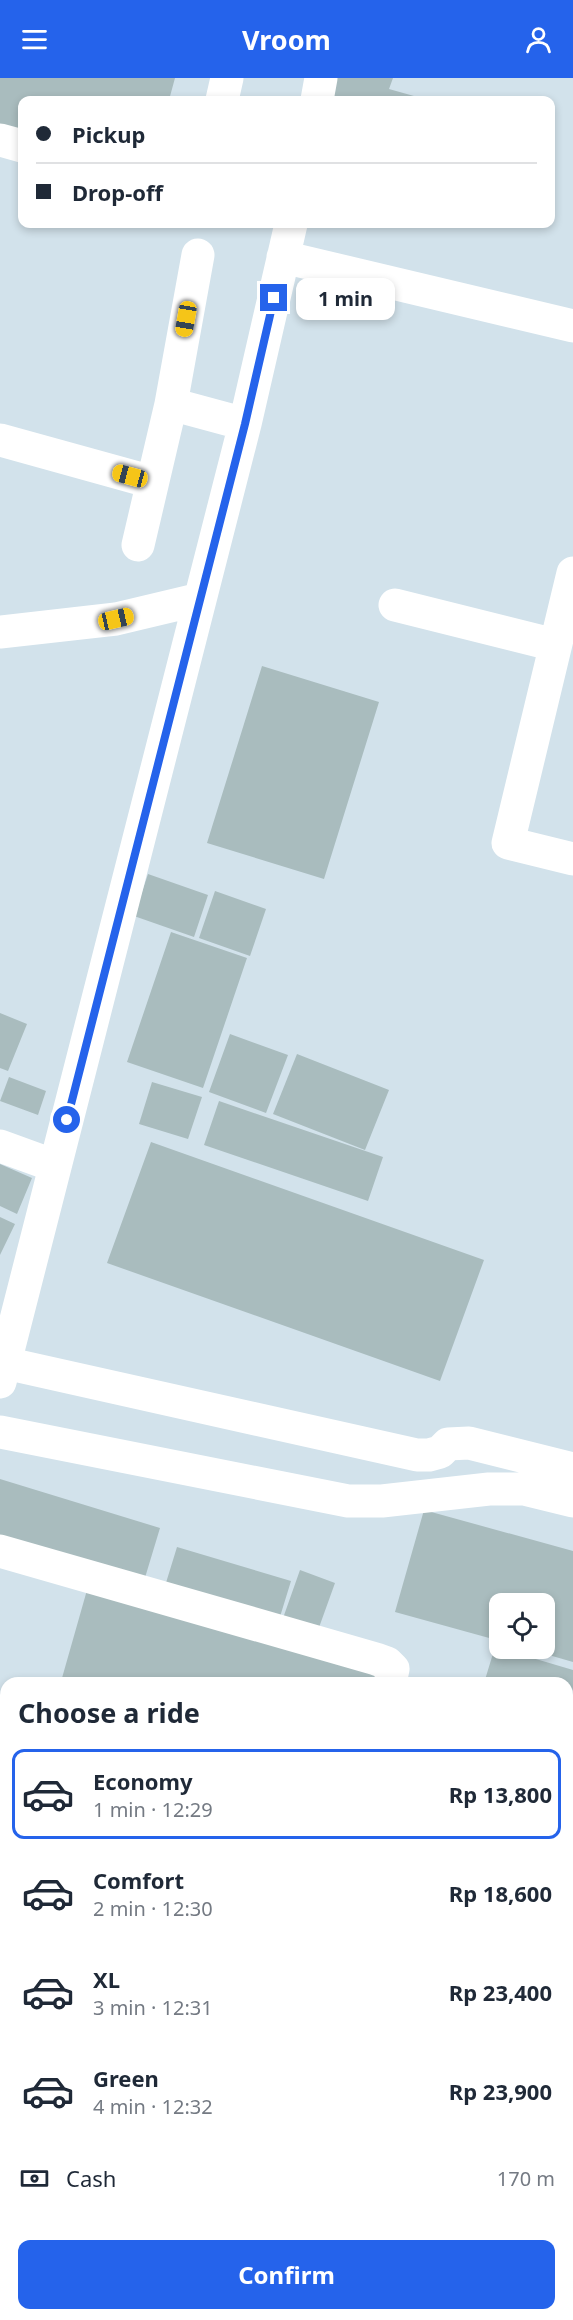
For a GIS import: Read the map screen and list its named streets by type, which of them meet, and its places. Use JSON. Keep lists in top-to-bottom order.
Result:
{
  "page": {
    "header": "Vroom",
    "banner": ["Pickup", "Drop-off"],
    "bubble": "1 min",
    "heading": "Choose a ride",
    "list": [
      {
        "name": "Economy",
        "note": "1 min · 12:29",
        "value": "Rp 13,800"
      },
      {
        "name": "Comfort",
        "note": "2 min · 12:30",
        "value": "Rp 18,600"
      },
      {
        "name": "XL",
        "note": "3 min · 12:31",
        "value": "Rp 23,400"
      },
      {
        "name": "Green",
        "note": "4 min · 12:32",
        "value": "Rp 23,900"
      }
    ],
    "pay": ["Cash", "170 m"],
    "buttons": "Confirm"
  }
}
